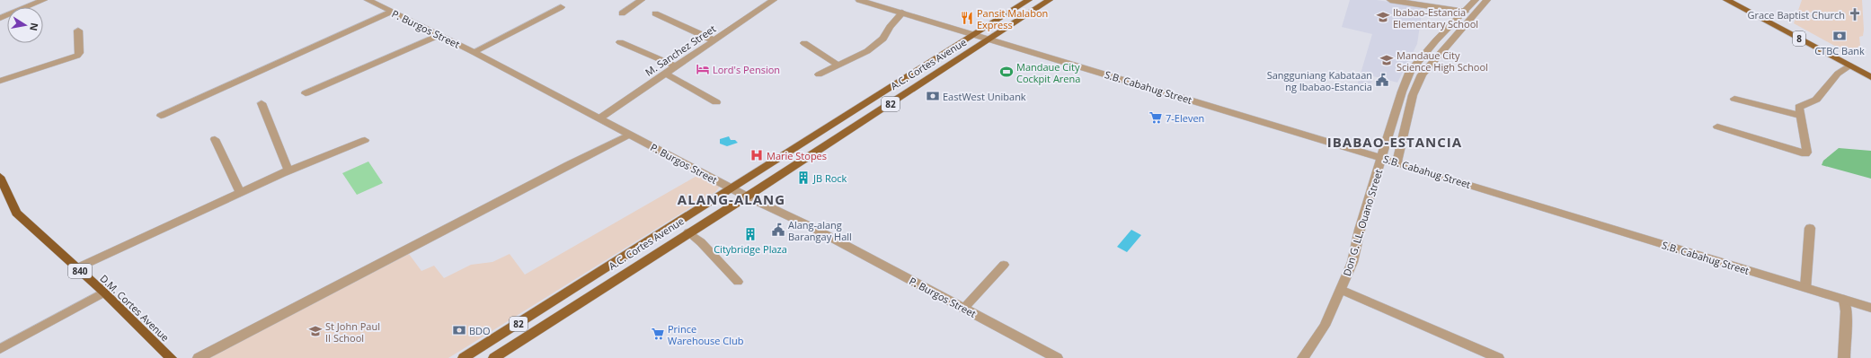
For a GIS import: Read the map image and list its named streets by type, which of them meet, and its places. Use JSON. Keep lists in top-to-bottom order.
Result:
{
  "streets": {
    "highway": ["840", "D.M. Cortes Avenue"],
    "main road": ["8", "A.C. Cortes Avenue", "82"],
    "street": [
      "P. Burgos Street",
      "M. Sanchez Street",
      "S.B. Cabahug Street",
      "Don G. LL. Ouano Street"
    ]
  },
  "crossings": [
    ["P. Burgos Street", "M. Sanchez Street"],
    ["P. Burgos Street", "A.C. Cortes Avenue"],
    ["A.C. Cortes Avenue", "S.B. Cabahug Street"],
    ["S.B. Cabahug Street", "Don G. LL. Ouano Street"]
  ],
  "districts": ["IBABAO-ESTANCIA", "ALANG-ALANG"],
  "places": {
    "church": ["Grace Baptist Church"],
    "school or university": ["Ibabao-Estancia Elementary School", "Mandaue City Science High School", "St John Paul II School"],
    "restaurant": ["Pansit Malabon Express"],
    "bank": ["CTBC Bank", "EastWest Unibank", "BDO"],
    "hotel": ["Lord's Pension"],
    "sports": ["Mandaue City Cockpit Arena"],
    "public building": ["Sangguniang Kabataan ng Ibabao-Estancia", "Alang-alang Barangay Hall"],
    "supermarket": ["7-Eleven", "Prince Warehouse Club"],
    "hospital": ["Marie Stopes"],
    "building": ["JB Rock", "Citybridge Plaza"]
  },
  "north": "right"
}
